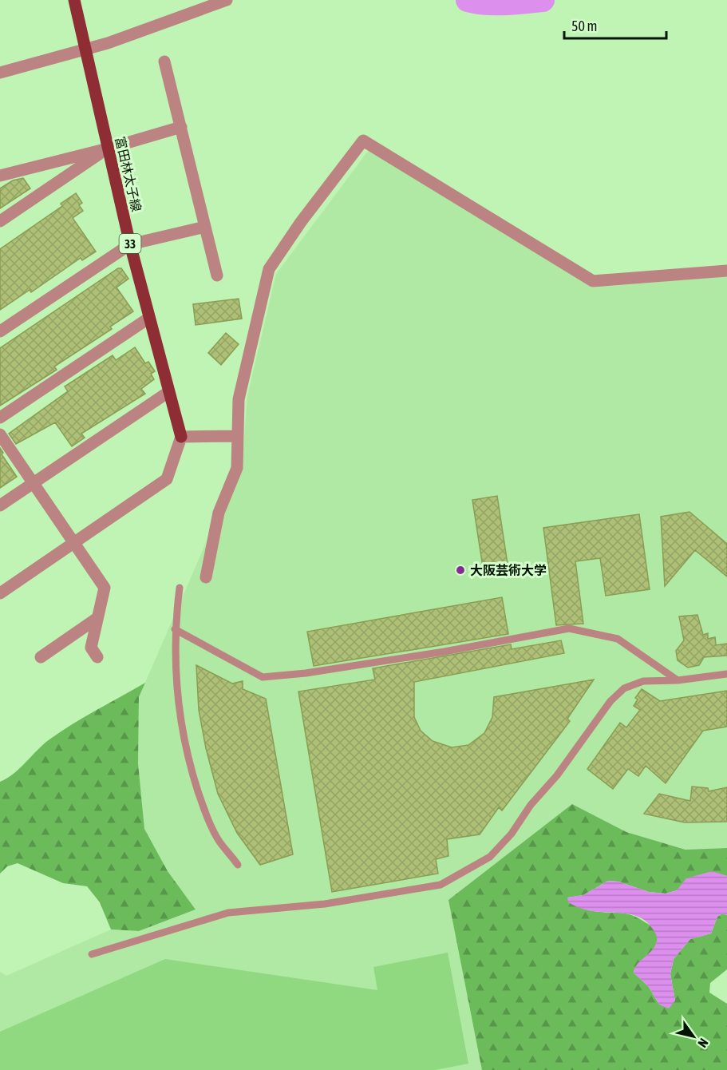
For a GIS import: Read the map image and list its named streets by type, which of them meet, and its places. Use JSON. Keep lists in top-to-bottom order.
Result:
{
  "streets": {
    "main road": ["富田林太子線", "33"]
  },
  "places": ["大阪芸術大学"],
  "scale_bar": "50 m",
  "north": "bottom right"
}
